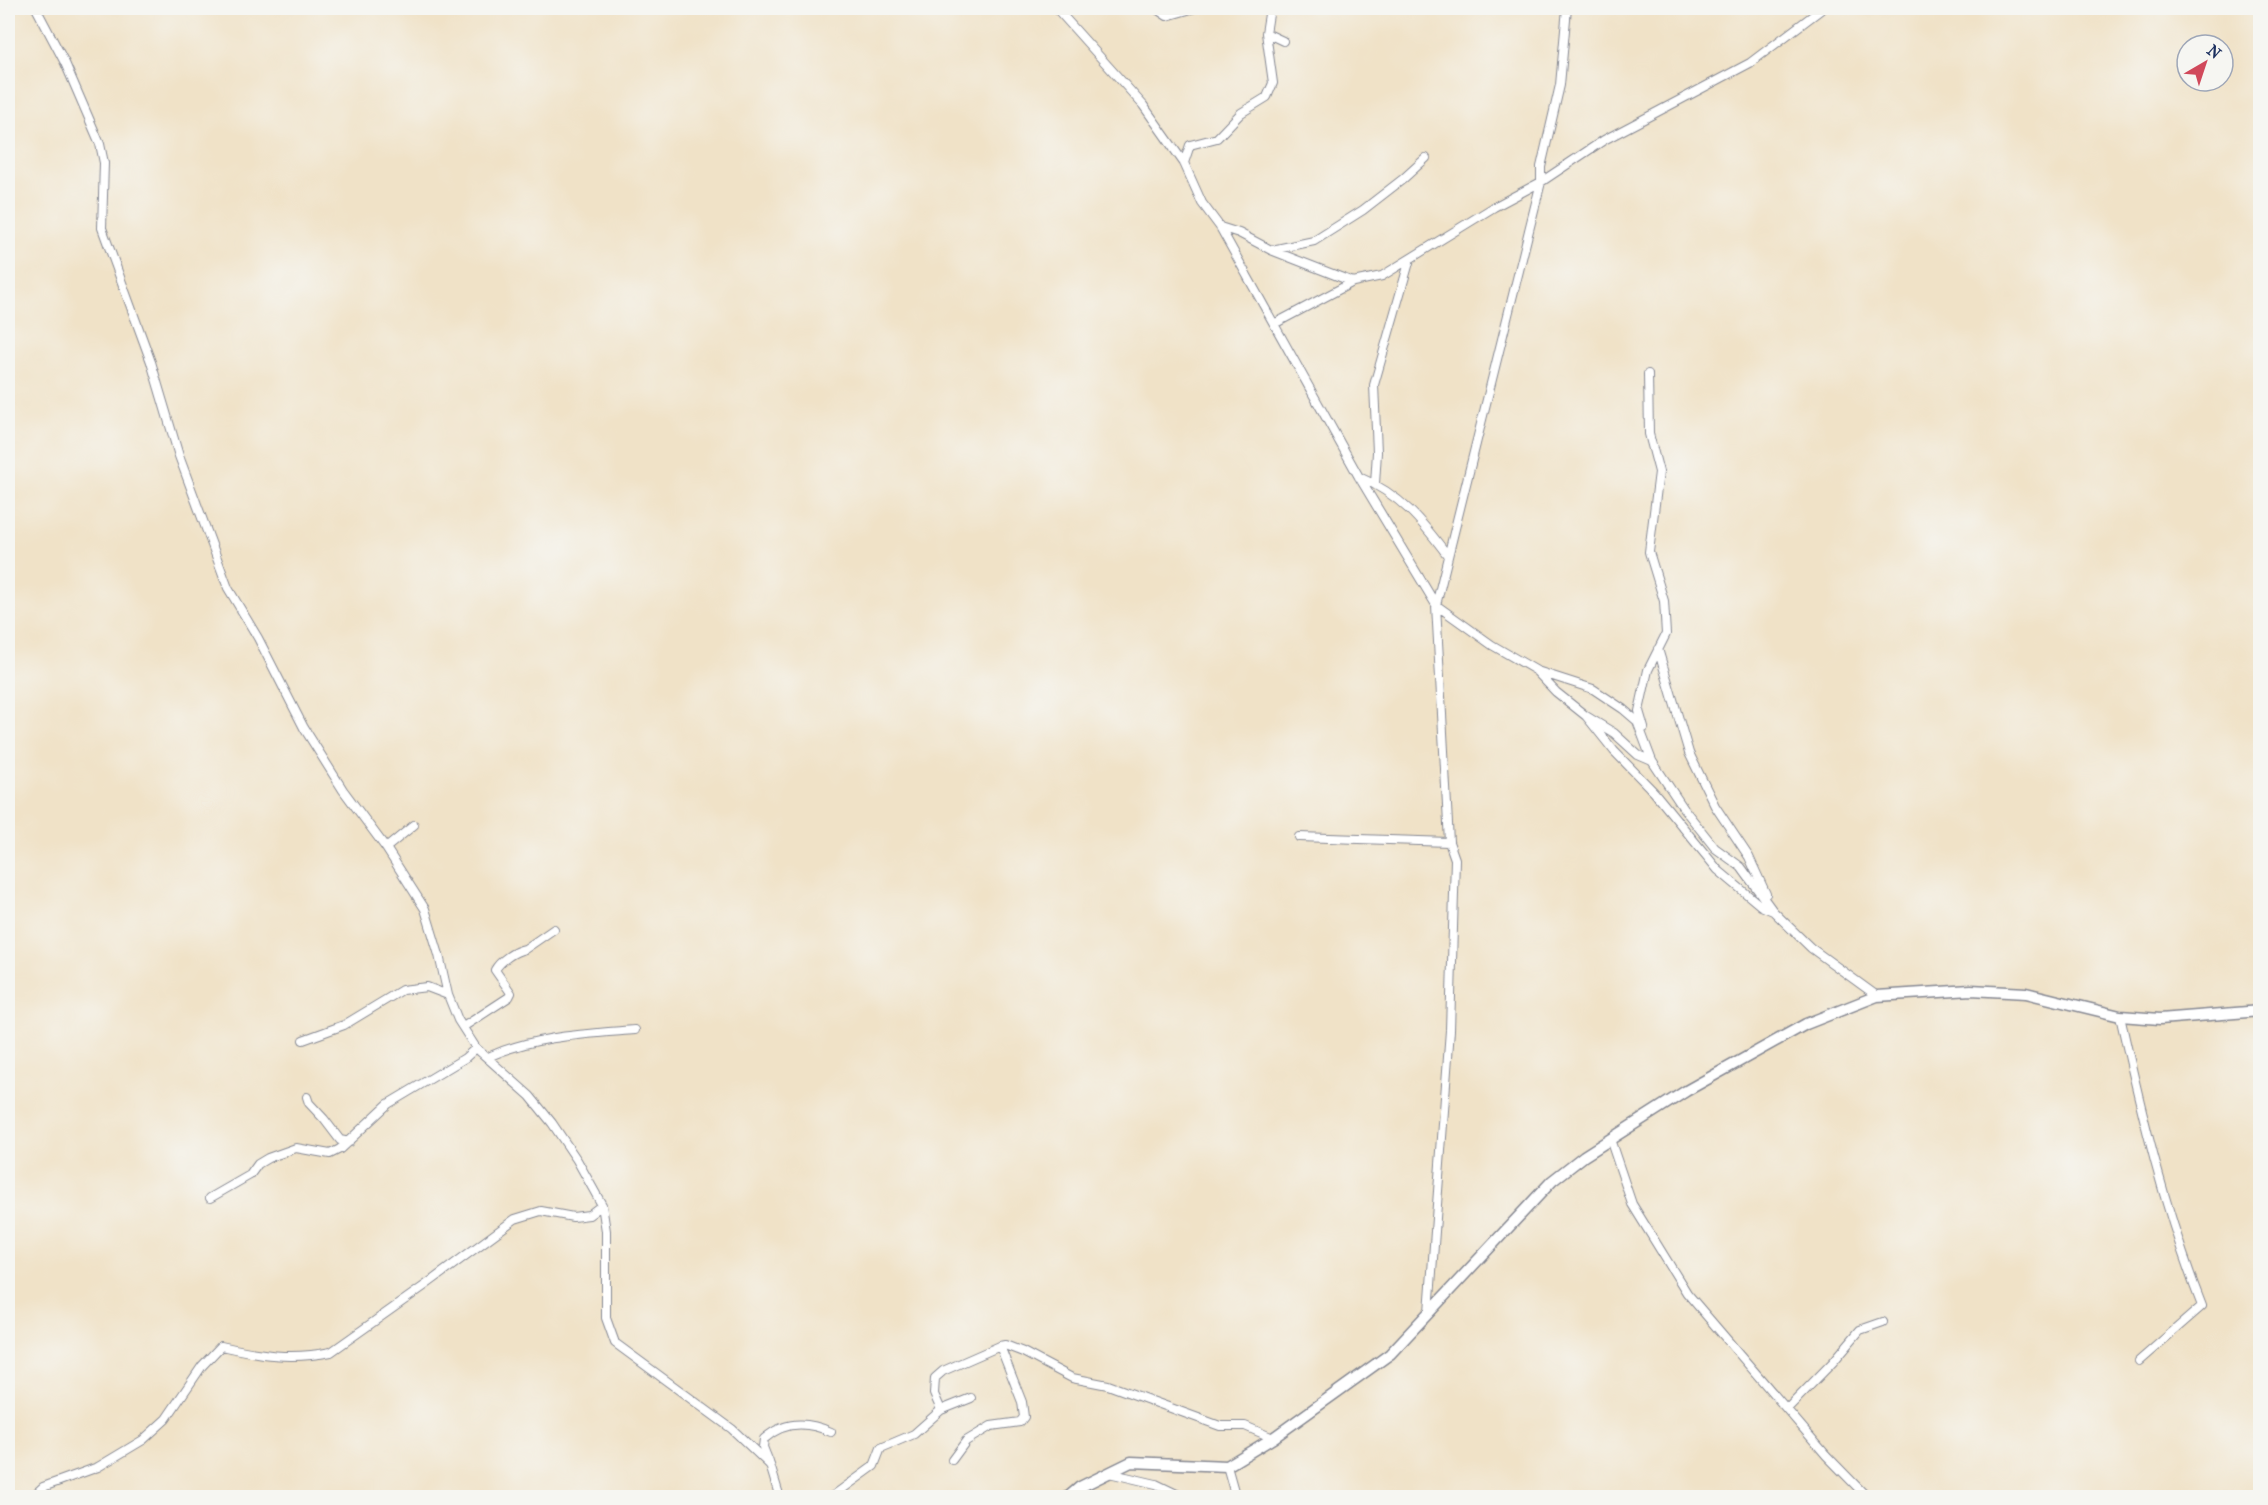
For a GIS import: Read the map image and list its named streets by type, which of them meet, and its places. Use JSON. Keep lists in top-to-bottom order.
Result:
{
  "north": "top right"
}
